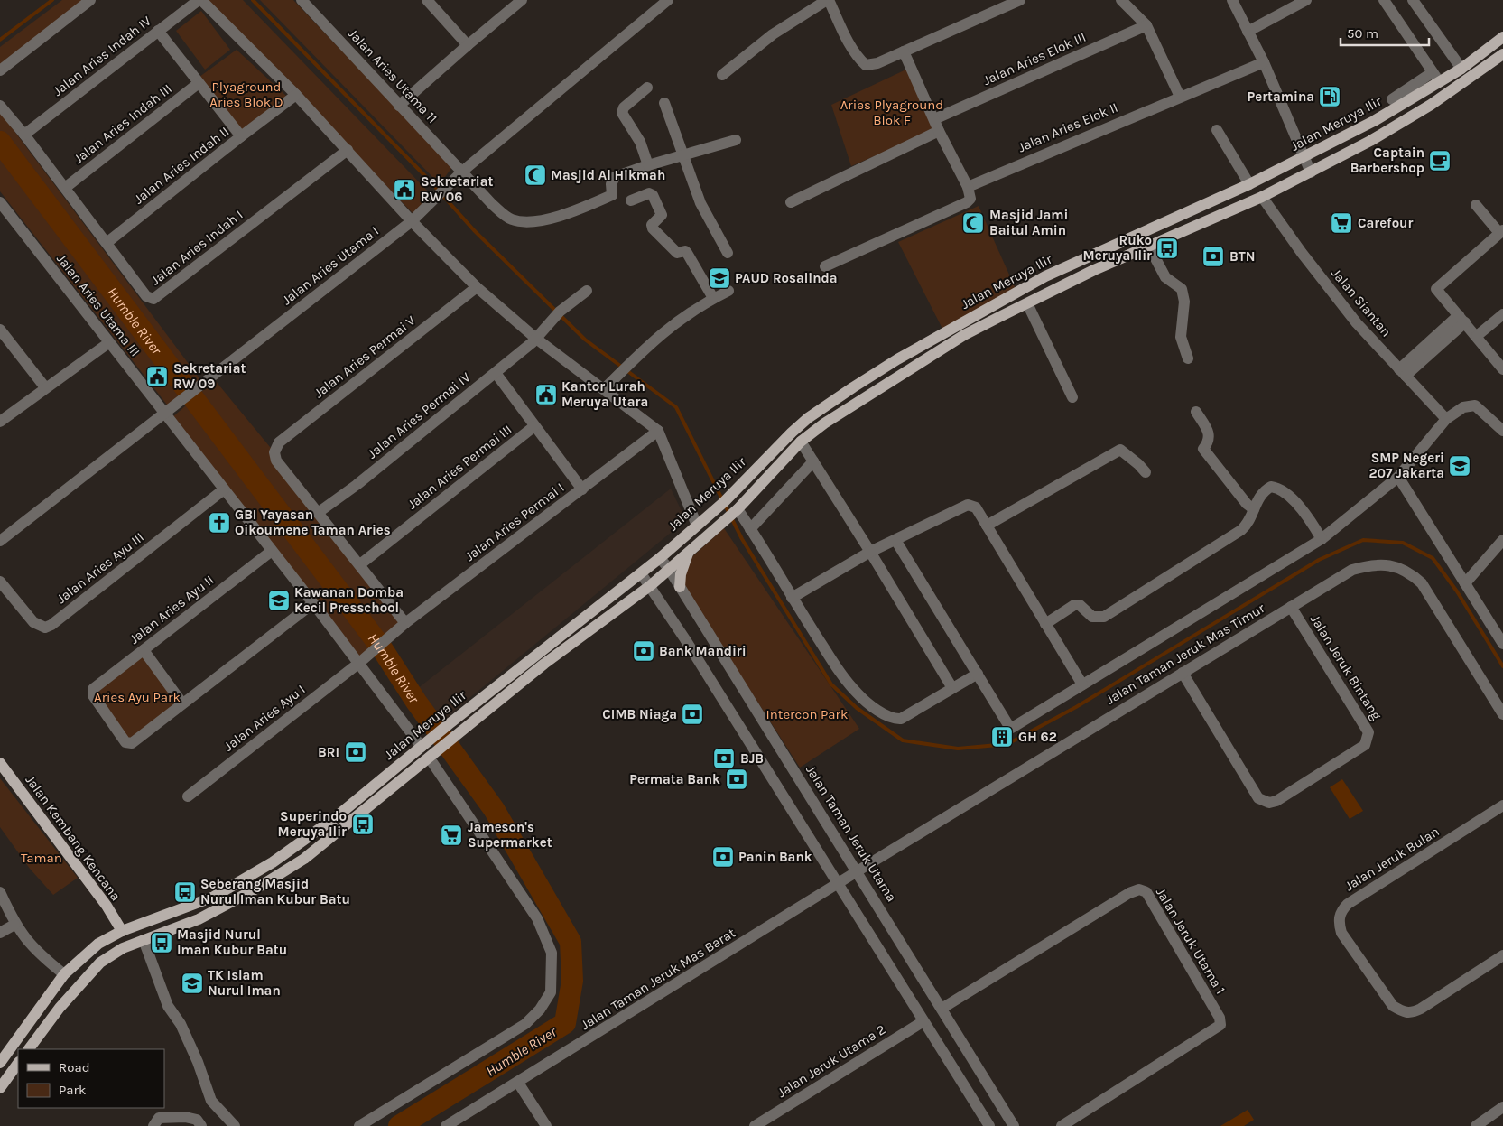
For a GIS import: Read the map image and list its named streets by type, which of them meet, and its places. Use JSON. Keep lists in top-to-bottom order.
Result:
{
  "streets": {
    "main road": ["Jalan Meruya Ilir", "Jalan Kembang Kencana"],
    "street": [
      "Jalan Aries Indah IV",
      "Jalan Aries Elok III",
      "Jalan Aries Utama 11",
      "Jalan Aries Indah III",
      "Jalan Aries Elok II",
      "Jalan Aries Indah II",
      "Jalan Aries Indah I",
      "Jalan Aries Utama I",
      "Jalan Siantan",
      "Jalan Aries Utama III",
      "Jalan Aries Permai V",
      "Jalan Aries Permai IV",
      "Jalan Aries Permai III",
      "Jalan Aries Permai I",
      "Jalan Aries Ayu III",
      "Jalan Aries Ayu II",
      "Jalan Taman Jeruk Mas Timur",
      "Jalan Jeruk Bintang",
      "Jalan Aries Ayu I",
      "Jalan Taman Jeruk Utama",
      "Jalan Jeruk Bulan",
      "Jalan Jeruk Utama 1",
      "Jalan Taman Jeruk Mas Barat",
      "Jalan Jeruk Utama 2"
    ]
  },
  "crossings": [
    ["Jalan Aries Indah IV", "Jalan Aries Indah I"],
    ["Jalan Aries Utama 11", "Jalan Aries Utama I"],
    ["Jalan Aries Indah III", "Jalan Aries Indah I"],
    ["Jalan Meruya Ilir", "Jalan Siantan"],
    ["Jalan Meruya Ilir", "Jalan Aries Utama III"],
    ["Jalan Meruya Ilir", "Jalan Taman Jeruk Utama"],
    ["Jalan Meruya Ilir", "Jalan Kembang Kencana"],
    ["Jalan Aries Indah II", "Jalan Aries Indah I"],
    ["Jalan Aries Utama I", "Jalan Aries Utama III"],
    ["Jalan Aries Utama III", "Jalan Aries Ayu III"],
    ["Jalan Aries Utama III", "Jalan Aries Ayu II"],
    ["Jalan Aries Utama III", "Jalan Aries Ayu I"],
    ["Jalan Aries Permai V", "Jalan Aries Permai IV"],
    ["Jalan Aries Permai I", "Jalan Aries Ayu I"],
    ["Jalan Taman Jeruk Mas Timur", "Jalan Jeruk Bintang"],
    ["Jalan Taman Jeruk Mas Timur", "Jalan Taman Jeruk Utama"],
    ["Jalan Taman Jeruk Mas Timur", "Jalan Taman Jeruk Mas Barat"],
    ["Jalan Taman Jeruk Utama", "Jalan Jeruk Utama 1"]
  ],
  "water": ["Humble River"],
  "parks": [
    "Plyaground Aries Blok D",
    "Aries Plyaground Blok F",
    "Aries Ayu Park",
    "Intercon Park",
    "Taman"
  ],
  "places": {
    "fuel station": ["Pertamina"],
    "cafe": ["Captain Barbershop"],
    "mosque": ["Masjid Al Hikmah", "Masjid Jami Baitul Amin"],
    "public building": ["Sekretariat RW 06", "Sekretariat RW 09", "Kantor Lurah Meruya Utara"],
    "supermarket": ["Carefour", "Jameson's Supermarket"],
    "bus stop": [
      "Ruko Meruya Ilir",
      "Superindo Meruya Ilir",
      "Seberang Masjid Nurul Iman Kubur Batu",
      "Masjid Nurul Iman Kubur Batu"
    ],
    "bank": [
      "BTN",
      "Bank Mandiri",
      "CIMB Niaga",
      "BRI",
      "BJB",
      "Permata Bank",
      "Panin Bank"
    ],
    "school or university": [
      "PAUD Rosalinda",
      "SMP Negeri 207 Jakarta",
      "Kawanan Domba Kecil Presschool",
      "TK Islam Nurul Iman"
    ],
    "church": ["GBI Yayasan Oikoumene Taman Aries"],
    "building": ["GH 62"]
  },
  "legend": ["Road", "Park"],
  "scale_bar": "50 m"
}
